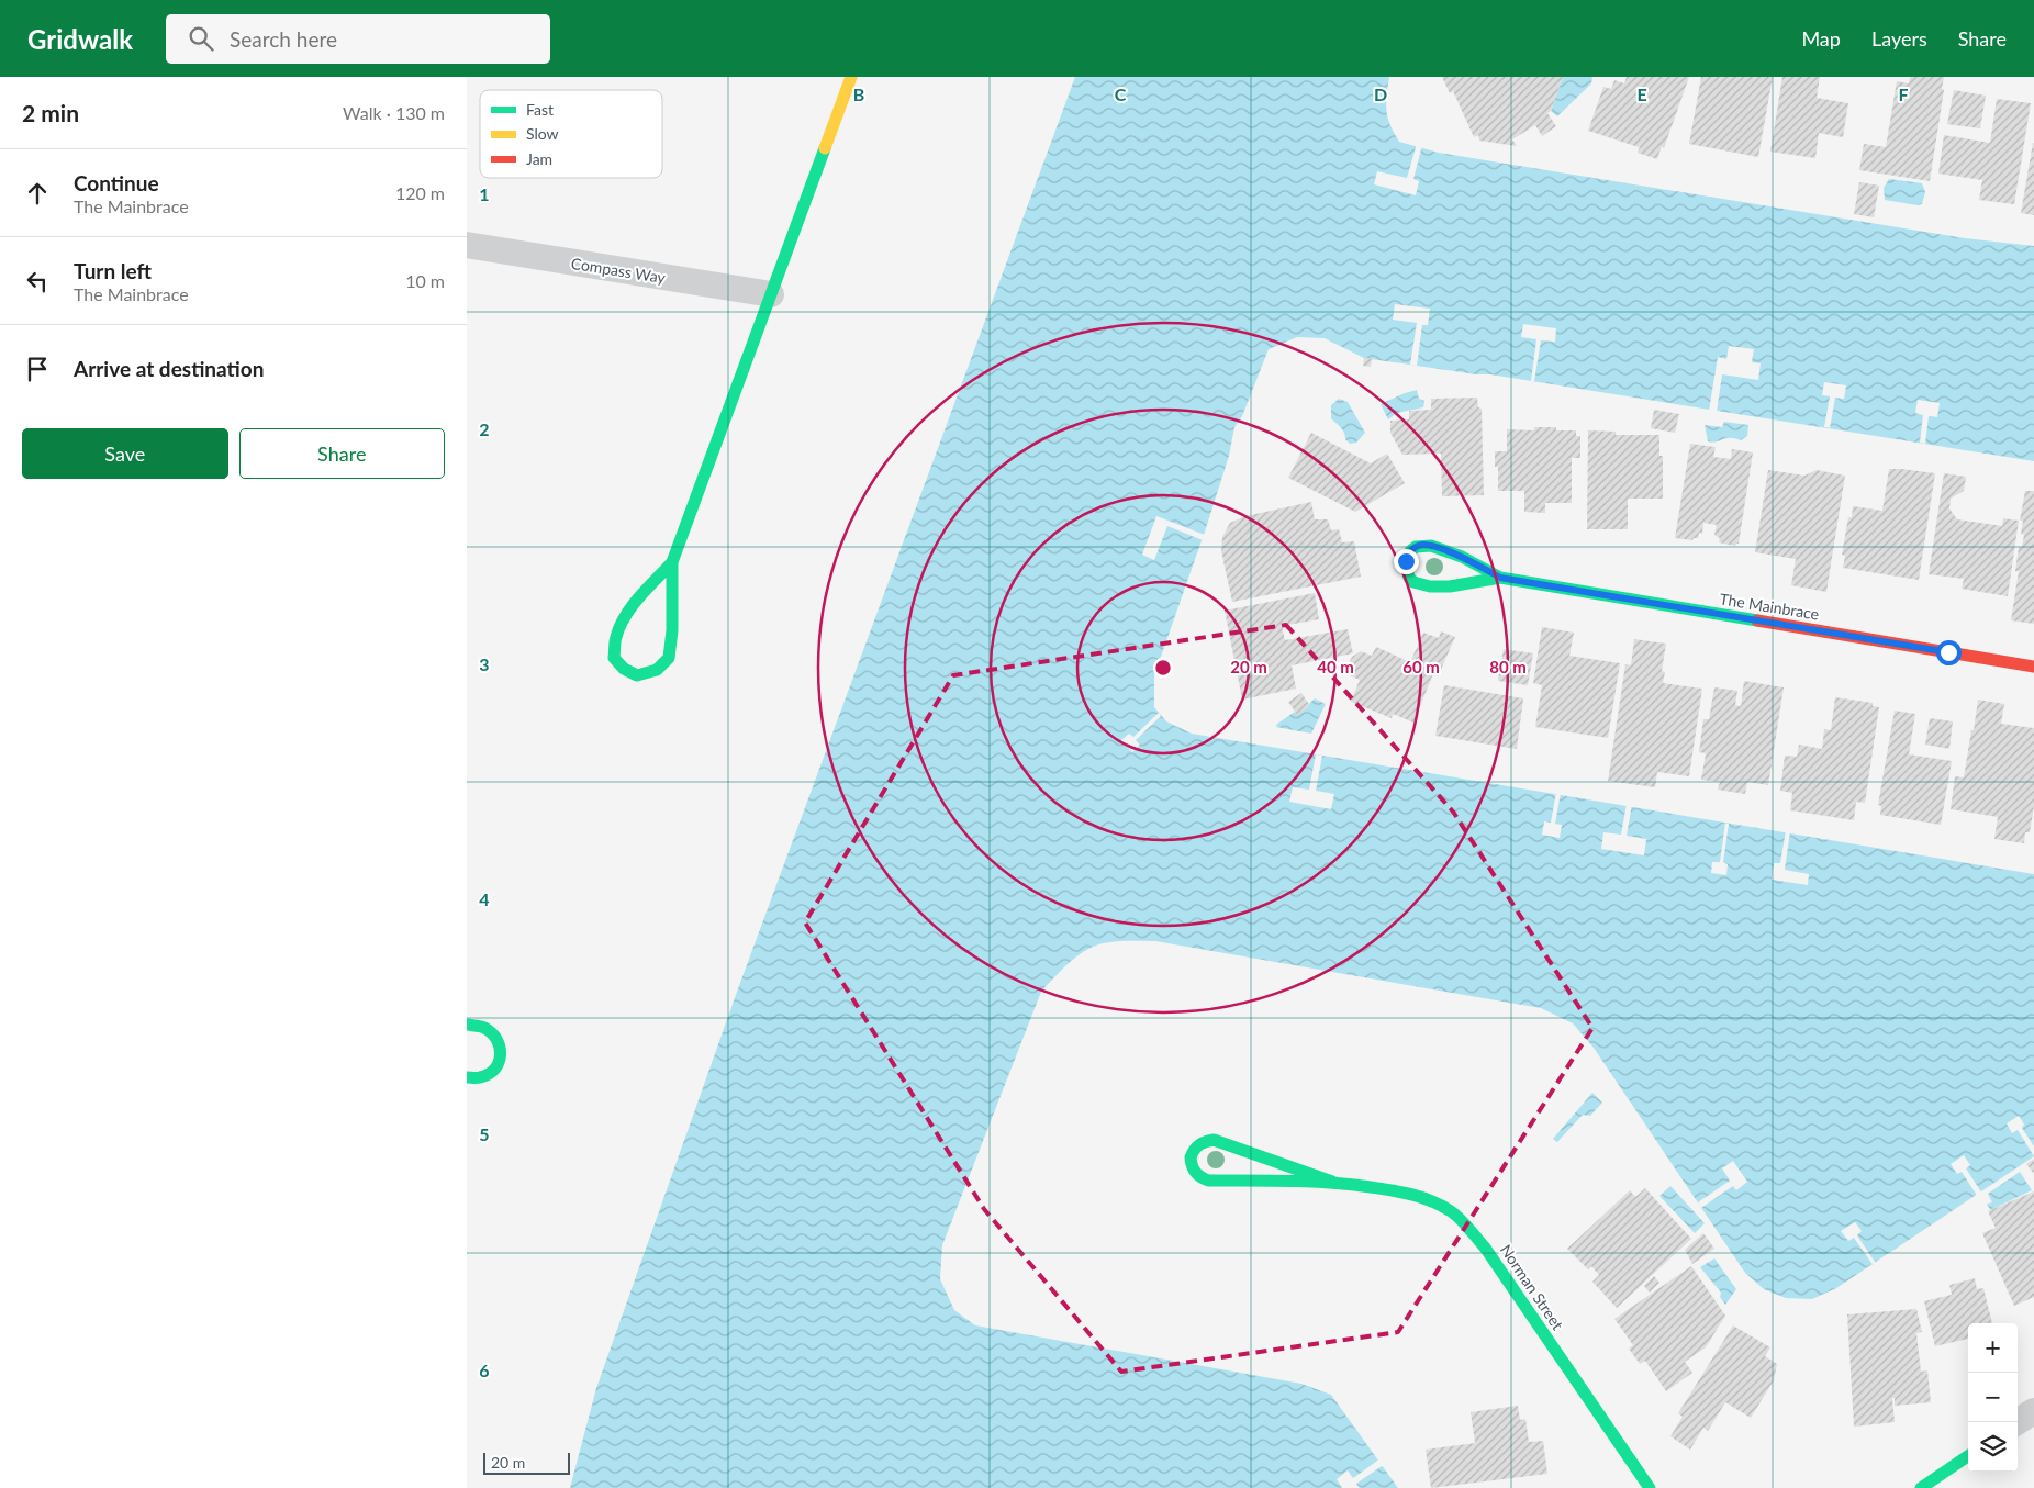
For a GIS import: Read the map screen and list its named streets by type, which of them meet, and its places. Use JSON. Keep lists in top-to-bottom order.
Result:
{
  "streets": {
    "street": ["Compass Way", "The Mainbrace", "Norman Street"]
  },
  "legend": ["Fast", "Slow", "Jam"],
  "scale_bar": "20 m",
  "page": {
    "header": "Gridwalk",
    "search": "Search here",
    "nav": ["Map", "Layers", "Share"],
    "heading": ["2 min", "Walk · 130 m"],
    "list": [
      ["Continue", "The Mainbrace", "120 m"],
      ["Turn left", "The Mainbrace", "10 m"],
      "Arrive at destination"
    ],
    "buttons": ["Save", "Share"],
    "map_buttons": ["+", "−"],
    "scale": "20 m"
  },
  "grid": {
    "columns": [
      "B",
      "C",
      "D",
      "E",
      "F"
    ],
    "rows": [
      "1",
      "2",
      "3",
      "4",
      "5",
      "6"
    ]
  },
  "rings": [
    "20 m",
    "40 m",
    "60 m",
    "80 m"
  ]
}
